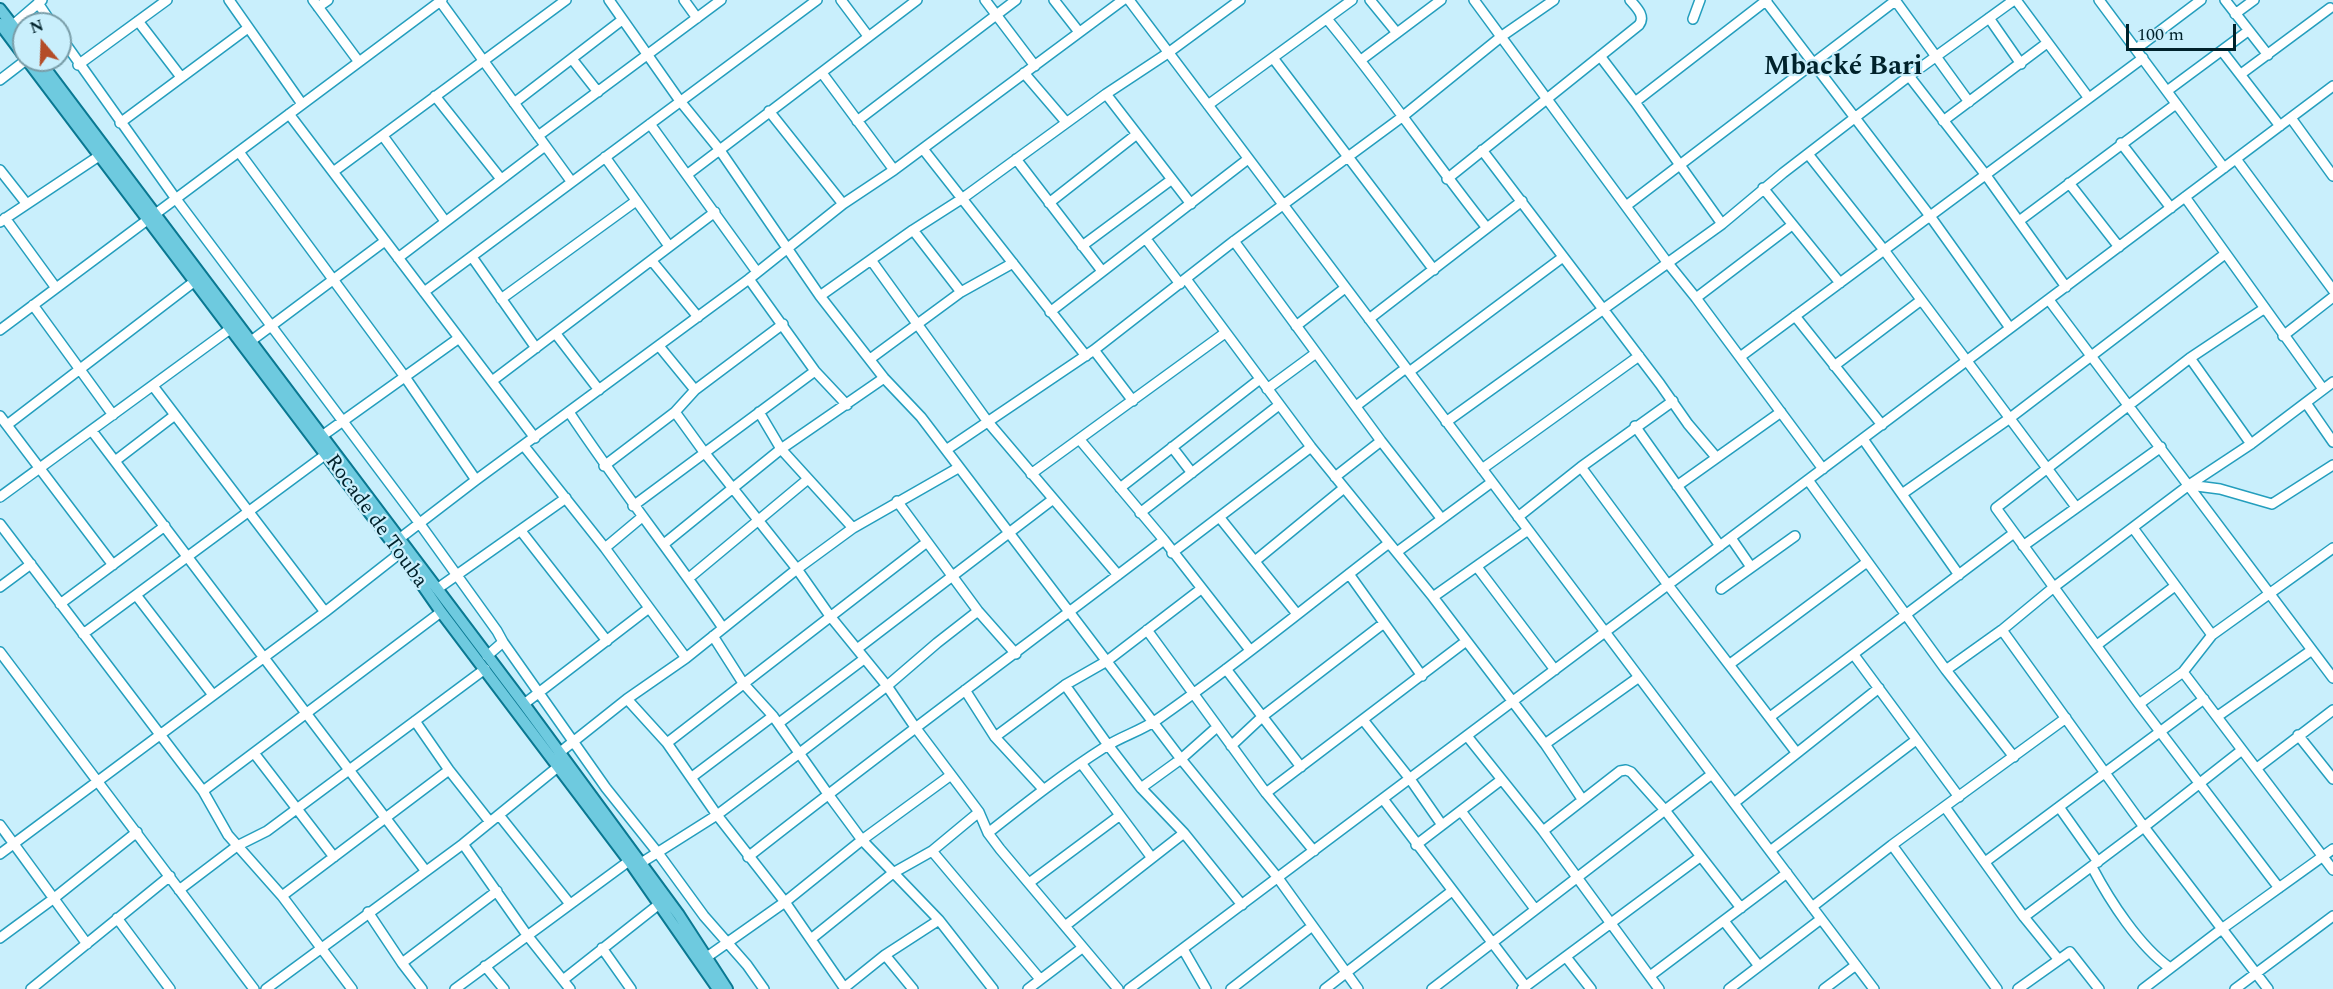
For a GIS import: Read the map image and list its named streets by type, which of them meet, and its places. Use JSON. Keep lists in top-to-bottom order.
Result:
{
  "streets": {
    "main road": ["Rocade de Touba"]
  },
  "districts": ["Mbacké Bari"],
  "scale_bar": "100 m",
  "north": "top"
}
